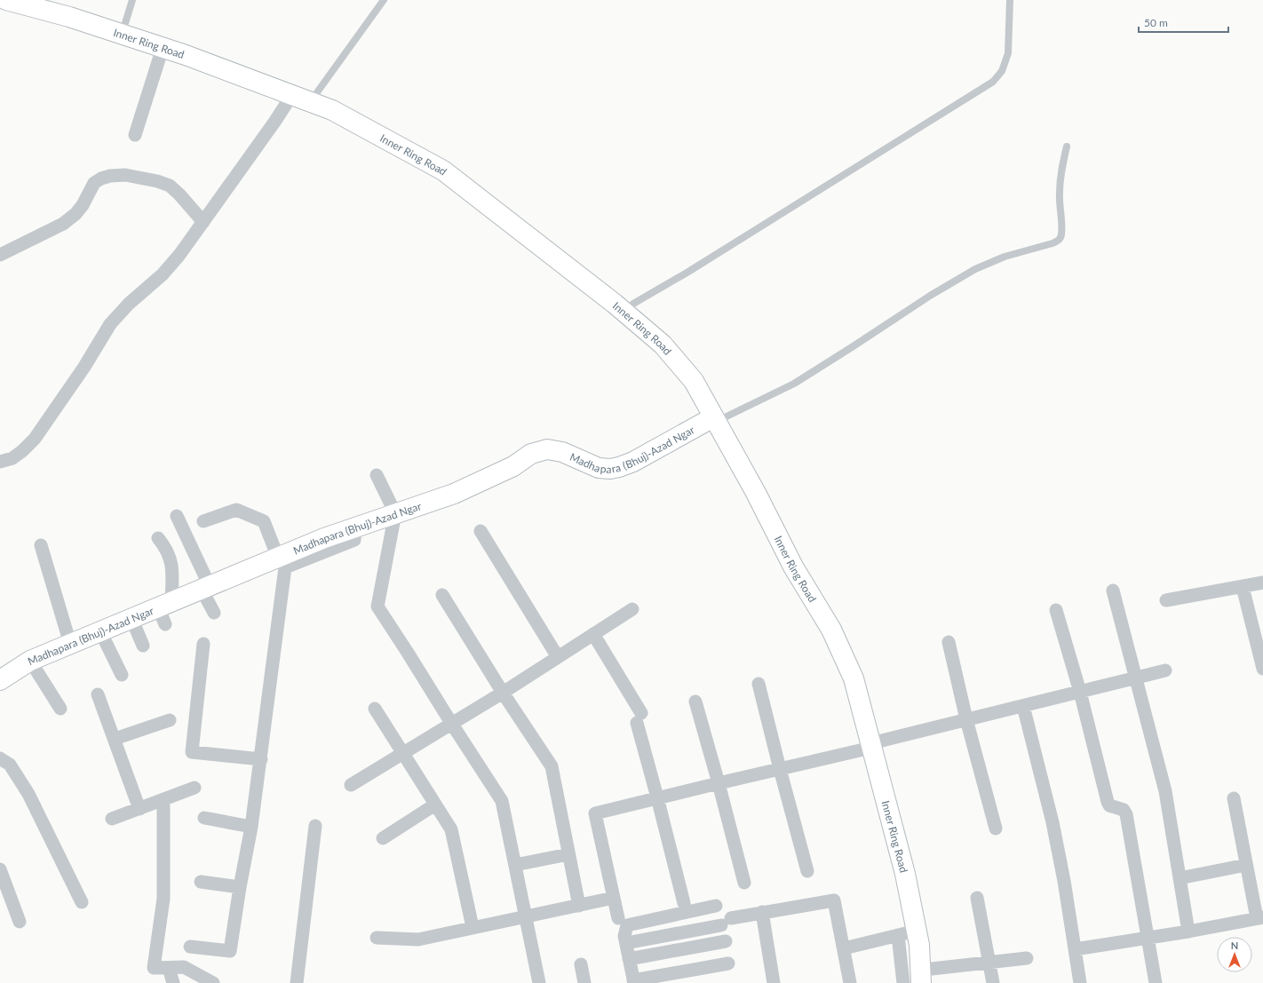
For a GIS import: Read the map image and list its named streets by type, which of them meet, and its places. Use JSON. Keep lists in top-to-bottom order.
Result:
{
  "streets": {
    "main road": ["Inner Ring Road", "Madhapara (Bhuj)-Azad Ngar"]
  },
  "crossings": [
    ["Inner Ring Road", "Madhapara (Bhuj)-Azad Ngar"]
  ],
  "scale_bar": "50 m",
  "north": "top"
}
